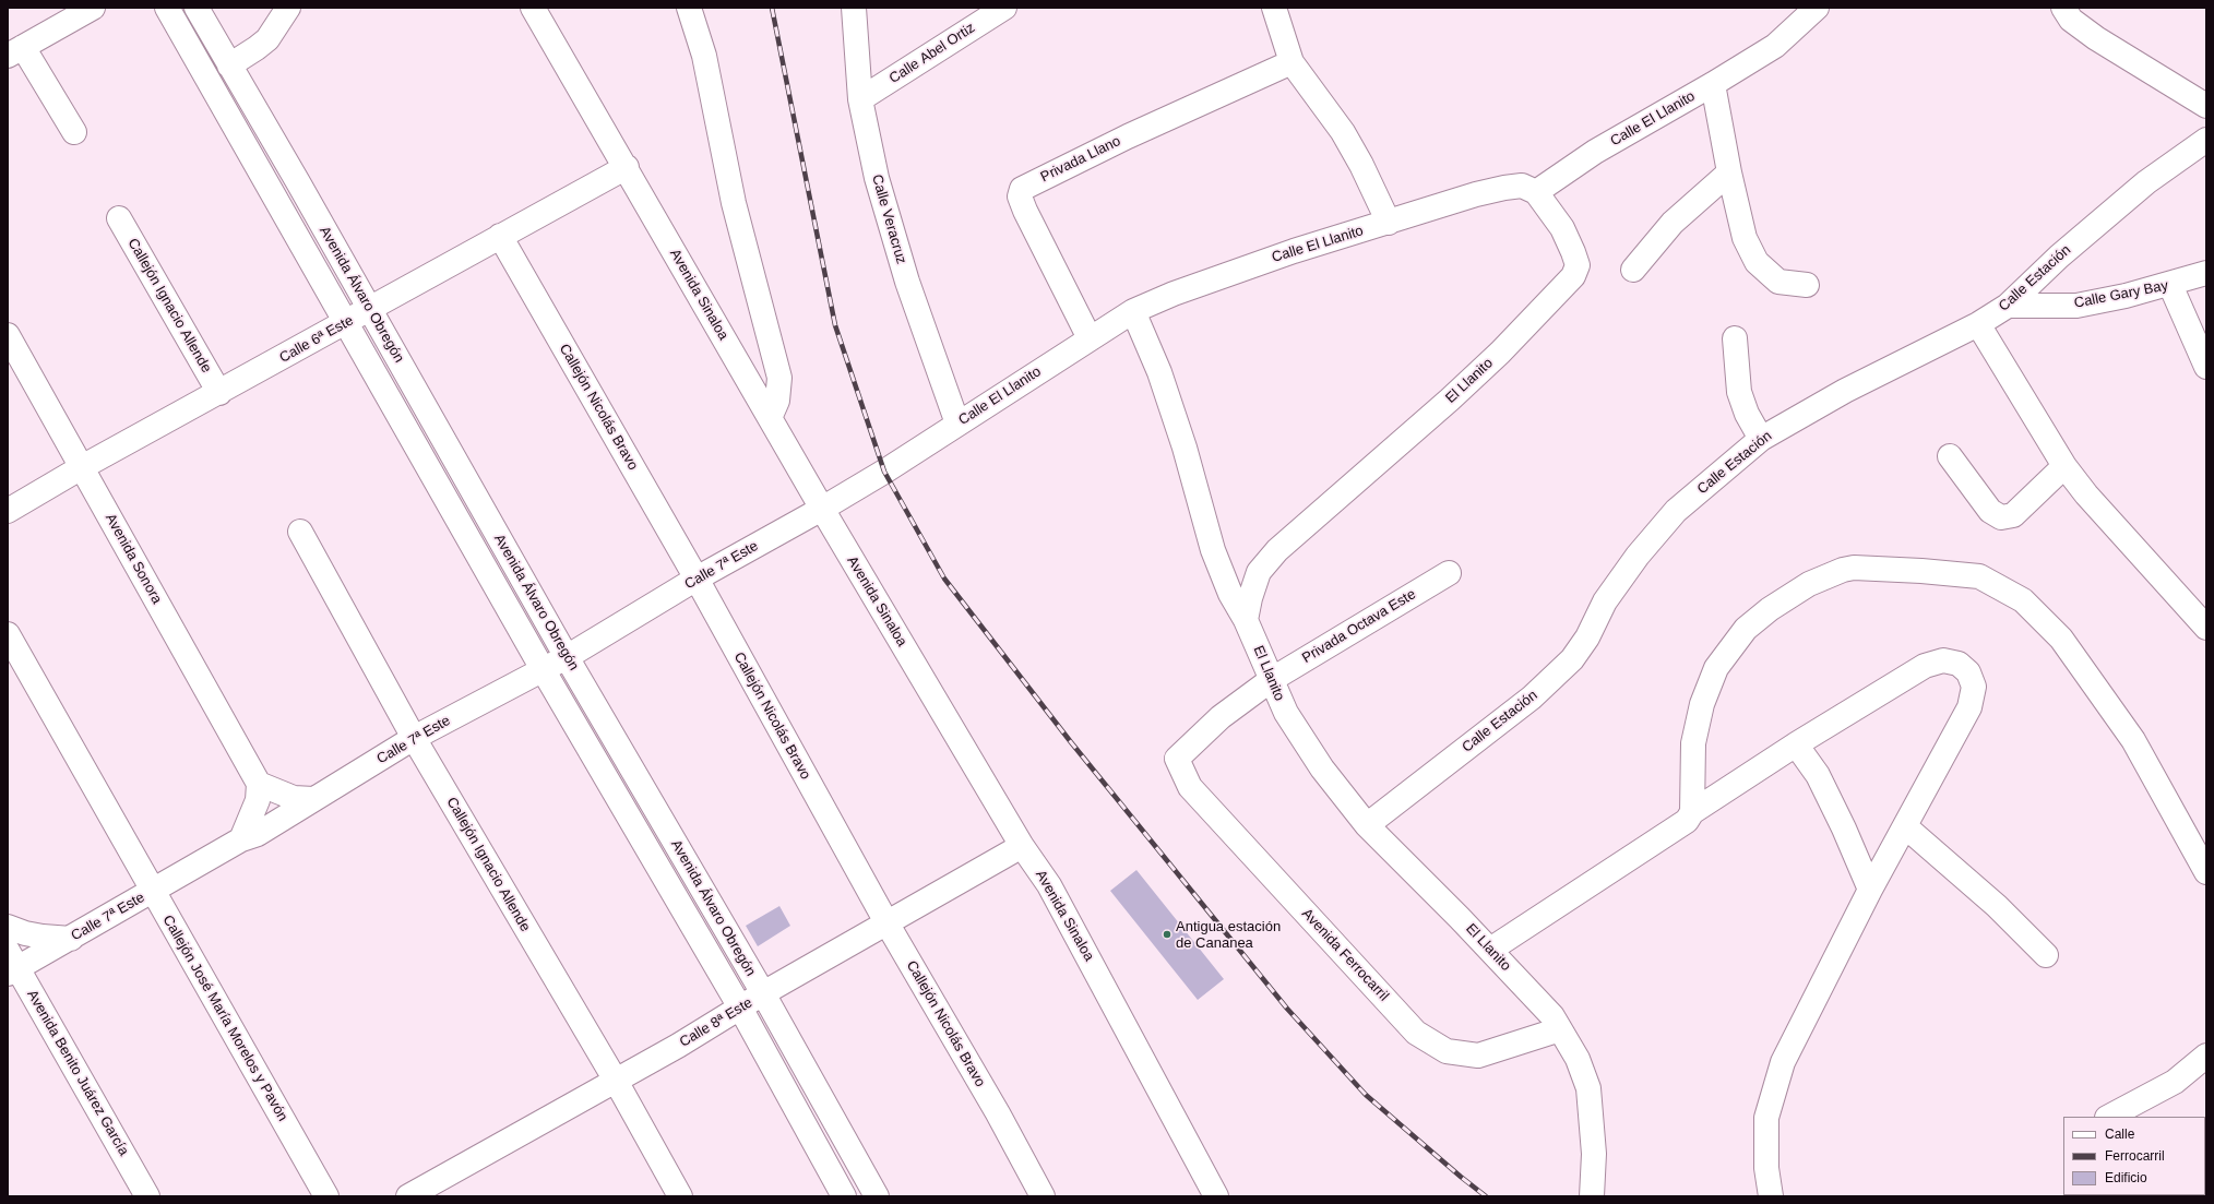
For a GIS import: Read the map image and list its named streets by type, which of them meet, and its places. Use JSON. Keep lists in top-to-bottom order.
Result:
{
  "streets": {
    "street": [
      "Calle Abel Ortiz",
      "Calle El Llanito",
      "Privada Llano",
      "Calle Veracruz",
      "Calle Estación",
      "Avenida Álvaro Obregón",
      "Avenida Sinaloa",
      "Calle Gary Bay",
      "Callejón Ignacio Allende",
      "Calle 6ª Este",
      "El Llanito",
      "Callejón Nicolás Bravo",
      "Avenida Sonora",
      "Calle 7ª Este",
      "Privada Octava Este",
      "Avenida Ferrocarril",
      "Callejón José María Morelos y Pavón",
      "Calle 8ª Este",
      "Avenida Benito Juárez García"
    ]
  },
  "crossings": [
    ["Calle Abel Ortiz", "Calle Veracruz"],
    ["Calle El Llanito", "Privada Llano"],
    ["Calle El Llanito", "Calle Veracruz"],
    ["Calle El Llanito", "Avenida Sinaloa"],
    ["Calle El Llanito", "El Llanito"],
    ["Calle El Llanito", "Calle 7ª Este"],
    ["Calle Estación", "Calle Gary Bay"],
    ["Calle Estación", "El Llanito"],
    ["Avenida Álvaro Obregón", "Calle 6ª Este"],
    ["Avenida Álvaro Obregón", "Calle 7ª Este"],
    ["Avenida Álvaro Obregón", "Calle 8ª Este"],
    ["Avenida Sinaloa", "Calle 6ª Este"],
    ["Avenida Sinaloa", "Calle 7ª Este"],
    ["Avenida Sinaloa", "Calle 8ª Este"],
    ["Callejón Ignacio Allende", "Calle 6ª Este"],
    ["Callejón Ignacio Allende", "Calle 7ª Este"],
    ["Callejón Ignacio Allende", "Calle 8ª Este"],
    ["Calle 6ª Este", "Callejón Nicolás Bravo"],
    ["Calle 6ª Este", "Avenida Sonora"],
    ["El Llanito", "Privada Octava Este"],
    ["El Llanito", "Avenida Ferrocarril"],
    ["Callejón Nicolás Bravo", "Calle 7ª Este"],
    ["Callejón Nicolás Bravo", "Calle 8ª Este"],
    ["Calle 7ª Este", "Callejón José María Morelos y Pavón"],
    ["Calle 7ª Este", "Avenida Benito Juárez García"],
    ["Privada Octava Este", "Avenida Ferrocarril"]
  ],
  "places": ["Antigua estación de Cananea"],
  "legend": ["Calle", "Ferrocarril", "Edificio"]
}
